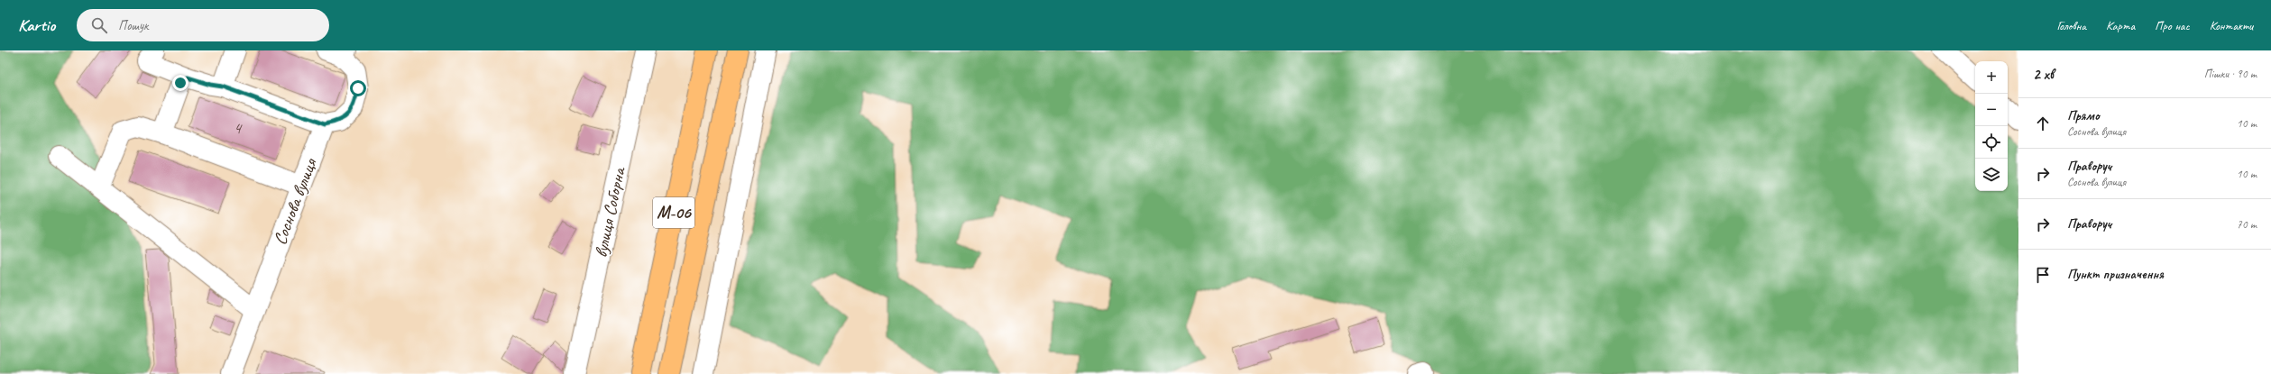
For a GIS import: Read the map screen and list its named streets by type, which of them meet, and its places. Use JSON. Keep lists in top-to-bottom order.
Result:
{
  "streets": {
    "highway": ["М-06"],
    "street": ["Соснова вулиця", "вулиця Соборна"]
  },
  "house_numbers": ["4"],
  "page": {
    "header": "Kartio",
    "search": "Пошук",
    "nav": [
      "Головна",
      "Карта",
      "Про нас",
      "Контакти"
    ],
    "heading": ["2 хв", "Пішки · 90 m"],
    "map_buttons": ["+", "−"],
    "list": [
      ["Прямо", "Соснова вулиця", "10 m"],
      ["Праворуч", "Соснова вулиця", "10 m"],
      ["Праворуч", "70 m"],
      "Пункт призначення"
    ]
  }
}
